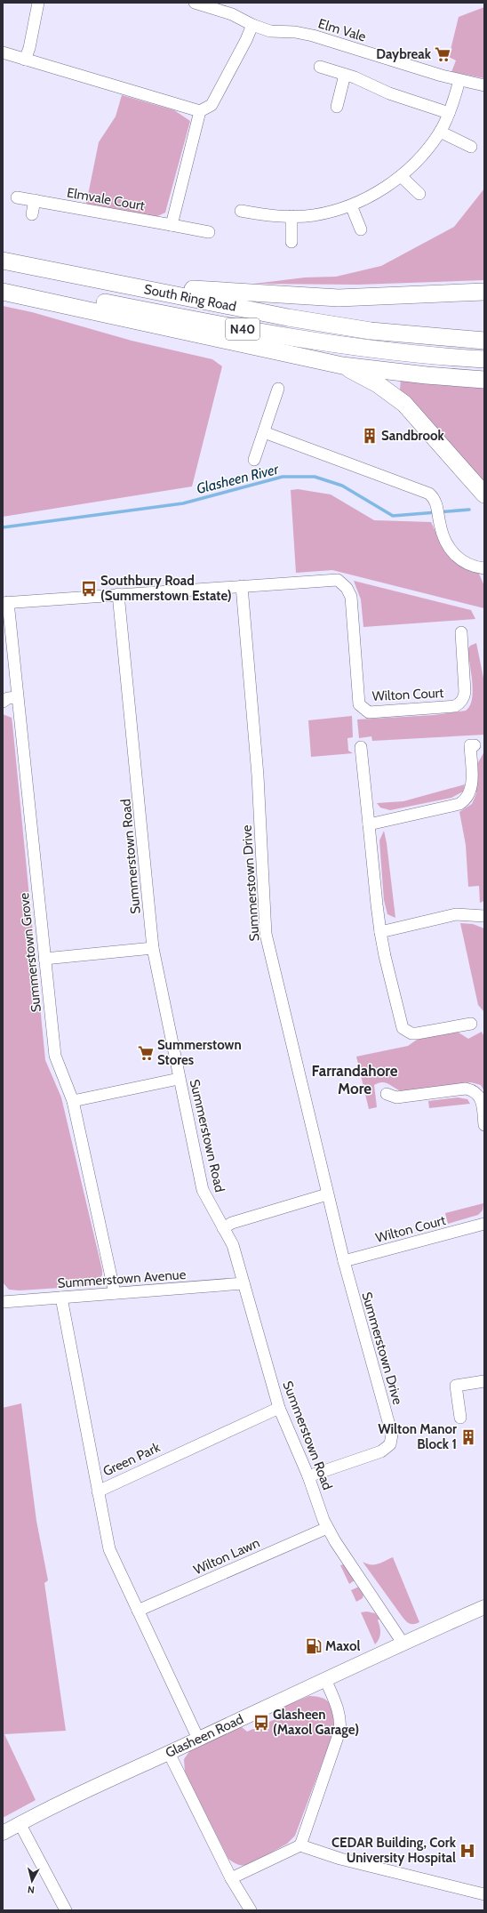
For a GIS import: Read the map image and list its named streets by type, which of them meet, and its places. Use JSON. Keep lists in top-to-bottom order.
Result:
{
  "streets": {
    "highway": ["South Ring Road", "N40"],
    "main road": ["Glasheen Road"],
    "street": [
      "Elm Vale",
      "Elmvale Court",
      "Wilton Court",
      "Summerstown Road",
      "Summerstown Drive",
      "Summerstown Grove",
      "Summerstown Avenue",
      "Green Park",
      "Wilton Lawn"
    ]
  },
  "crossings": [
    ["Wilton Court", "Summerstown Drive"],
    ["Summerstown Road", "Summerstown Drive"],
    ["Summerstown Road", "Summerstown Avenue"],
    ["Summerstown Road", "Green Park"],
    ["Summerstown Road", "Wilton Lawn"],
    ["Summerstown Road", "Glasheen Road"],
    ["Summerstown Grove", "Summerstown Avenue"],
    ["Summerstown Avenue", "Green Park"]
  ],
  "districts": ["Farrandahore More"],
  "water": ["Glasheen River"],
  "places": {
    "supermarket": ["Daybreak", "Summerstown Stores"],
    "building": ["Sandbrook", "Wilton Manor Block 1"],
    "bus stop": ["Southbury Road (Summerstown Estate)", "Glasheen (Maxol Garage)"],
    "fuel station": ["Maxol"],
    "hospital": ["CEDAR Building, Cork University Hospital"]
  },
  "north": "bottom"
}
